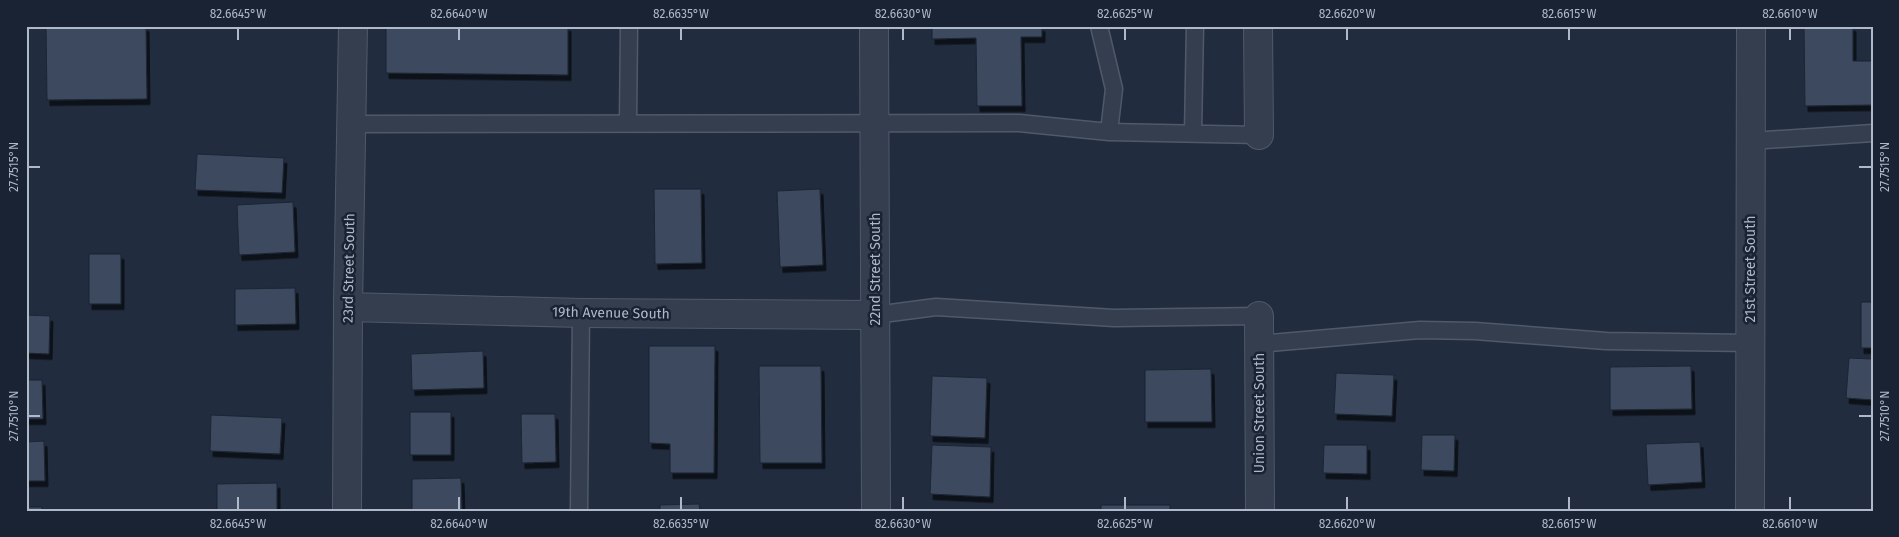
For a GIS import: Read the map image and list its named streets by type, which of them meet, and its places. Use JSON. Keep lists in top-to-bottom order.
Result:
{
  "streets": {
    "street": [
      "23rd Street South",
      "22nd Street South",
      "21st Street South",
      "19th Avenue South",
      "Union Street South"
    ]
  },
  "crossings": [
    ["23rd Street South", "19th Avenue South"],
    ["22nd Street South", "19th Avenue South"]
  ],
  "coordinates": [
    "82.6645°W",
    "82.6640°W",
    "82.6635°W",
    "82.6630°W",
    "82.6625°W",
    "82.6620°W",
    "82.6615°W",
    "82.6610°W",
    "27.7515°N",
    "27.7510°N"
  ]
}
